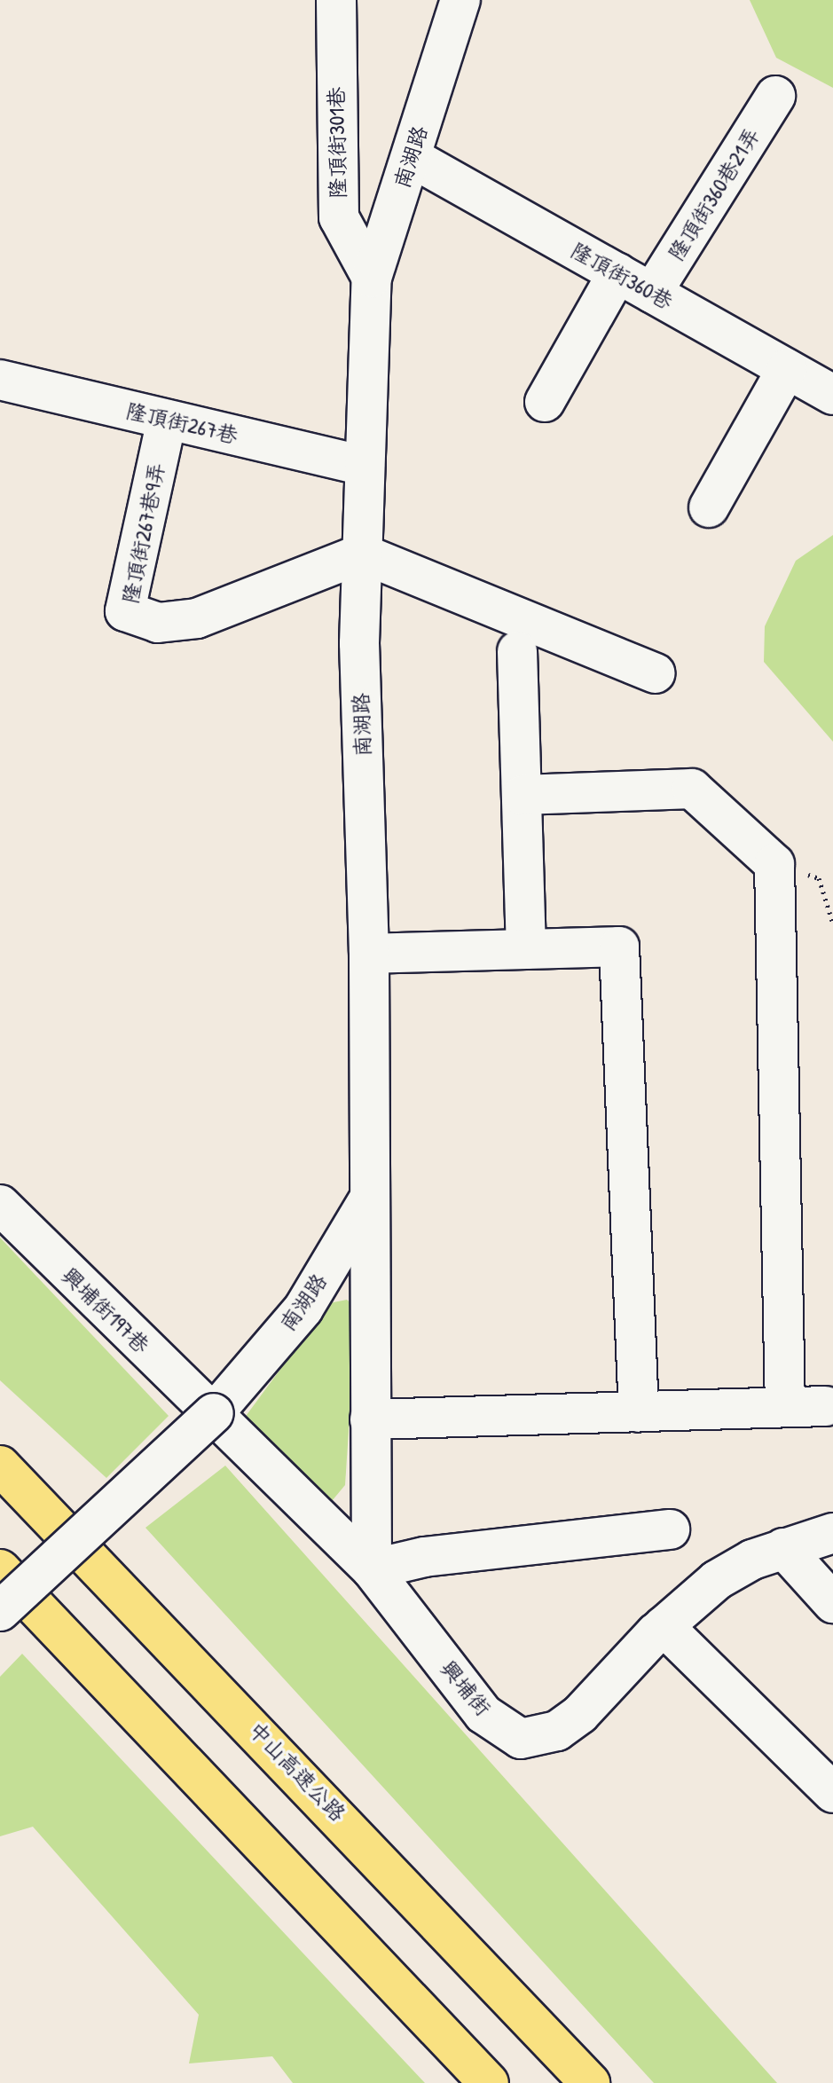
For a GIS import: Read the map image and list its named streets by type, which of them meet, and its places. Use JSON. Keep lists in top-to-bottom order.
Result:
{
  "streets": {
    "highway": ["中山高速公路"],
    "street": [
      "隆頂街301巷",
      "南湖路",
      "隆頂街360巷21弄",
      "隆頂街360巷",
      "隆頂街267巷",
      "隆頂街267巷9弄",
      "興埔街197巷",
      "興埔街"
    ]
  },
  "crossings": [
    ["隆頂街301巷", "南湖路"],
    ["南湖路", "隆頂街360巷"],
    ["南湖路", "隆頂街267巷"],
    ["南湖路", "隆頂街267巷9弄"],
    ["南湖路", "興埔街197巷"],
    ["南湖路", "興埔街"],
    ["隆頂街360巷21弄", "隆頂街360巷"],
    ["隆頂街267巷", "隆頂街267巷9弄"],
    ["興埔街197巷", "興埔街"]
  ]
}
